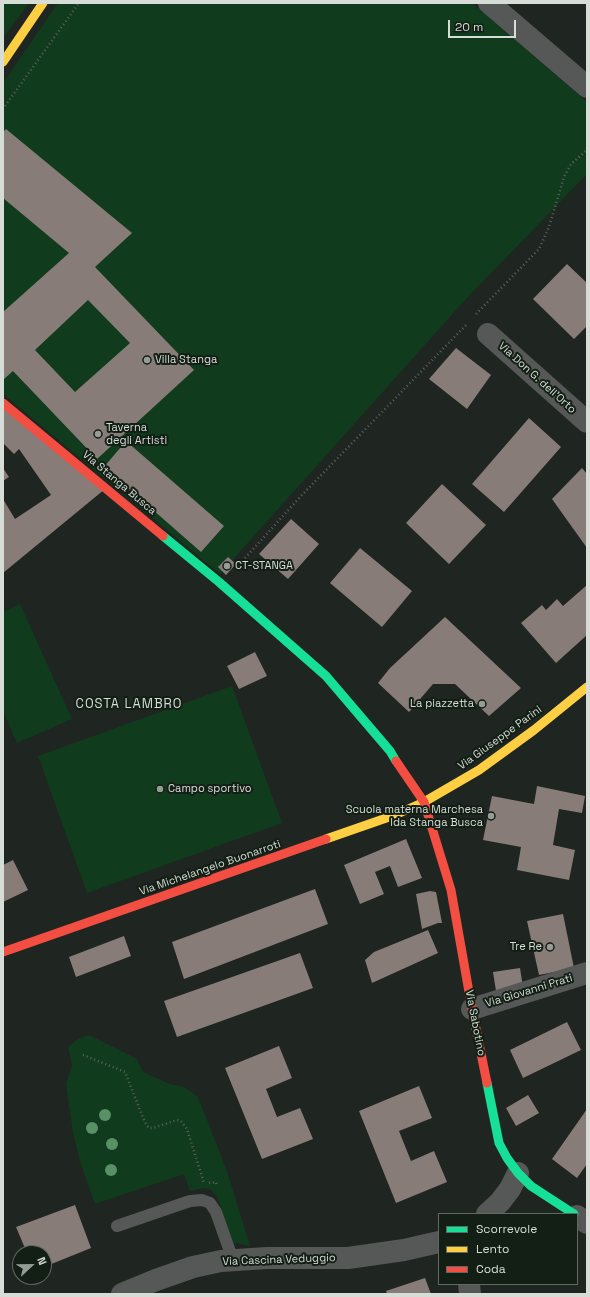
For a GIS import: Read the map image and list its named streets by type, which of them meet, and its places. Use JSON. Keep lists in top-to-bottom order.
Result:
{
  "streets": {
    "street": [
      "Via Don G. dell'Orto",
      "Via Stanga Busca",
      "Via Giuseppe Parini",
      "Via Michelangelo Buonarroti",
      "Via Giovanni Prati",
      "Via Sabotino",
      "Via Cascina Veduggio"
    ]
  },
  "crossings": [
    ["Via Stanga Busca", "Via Giuseppe Parini"],
    ["Via Stanga Busca", "Via Michelangelo Buonarroti"],
    ["Via Stanga Busca", "Via Sabotino"],
    ["Via Giuseppe Parini", "Via Michelangelo Buonarroti"],
    ["Via Giuseppe Parini", "Via Sabotino"],
    ["Via Michelangelo Buonarroti", "Via Sabotino"],
    ["Via Giovanni Prati", "Via Sabotino"]
  ],
  "districts": ["COSTA LAMBRO"],
  "places": [
    "Villa Stanga",
    "Taverna degli Artisti",
    "CT-STANGA",
    "La piazzetta",
    "Campo sportivo",
    "Scuola materna Marchesa Ida Stanga Busca",
    "Tre Re"
  ],
  "legend": ["Scorrevole", "Lento", "Coda"],
  "scale_bar": "20 m",
  "north": "right"
}
